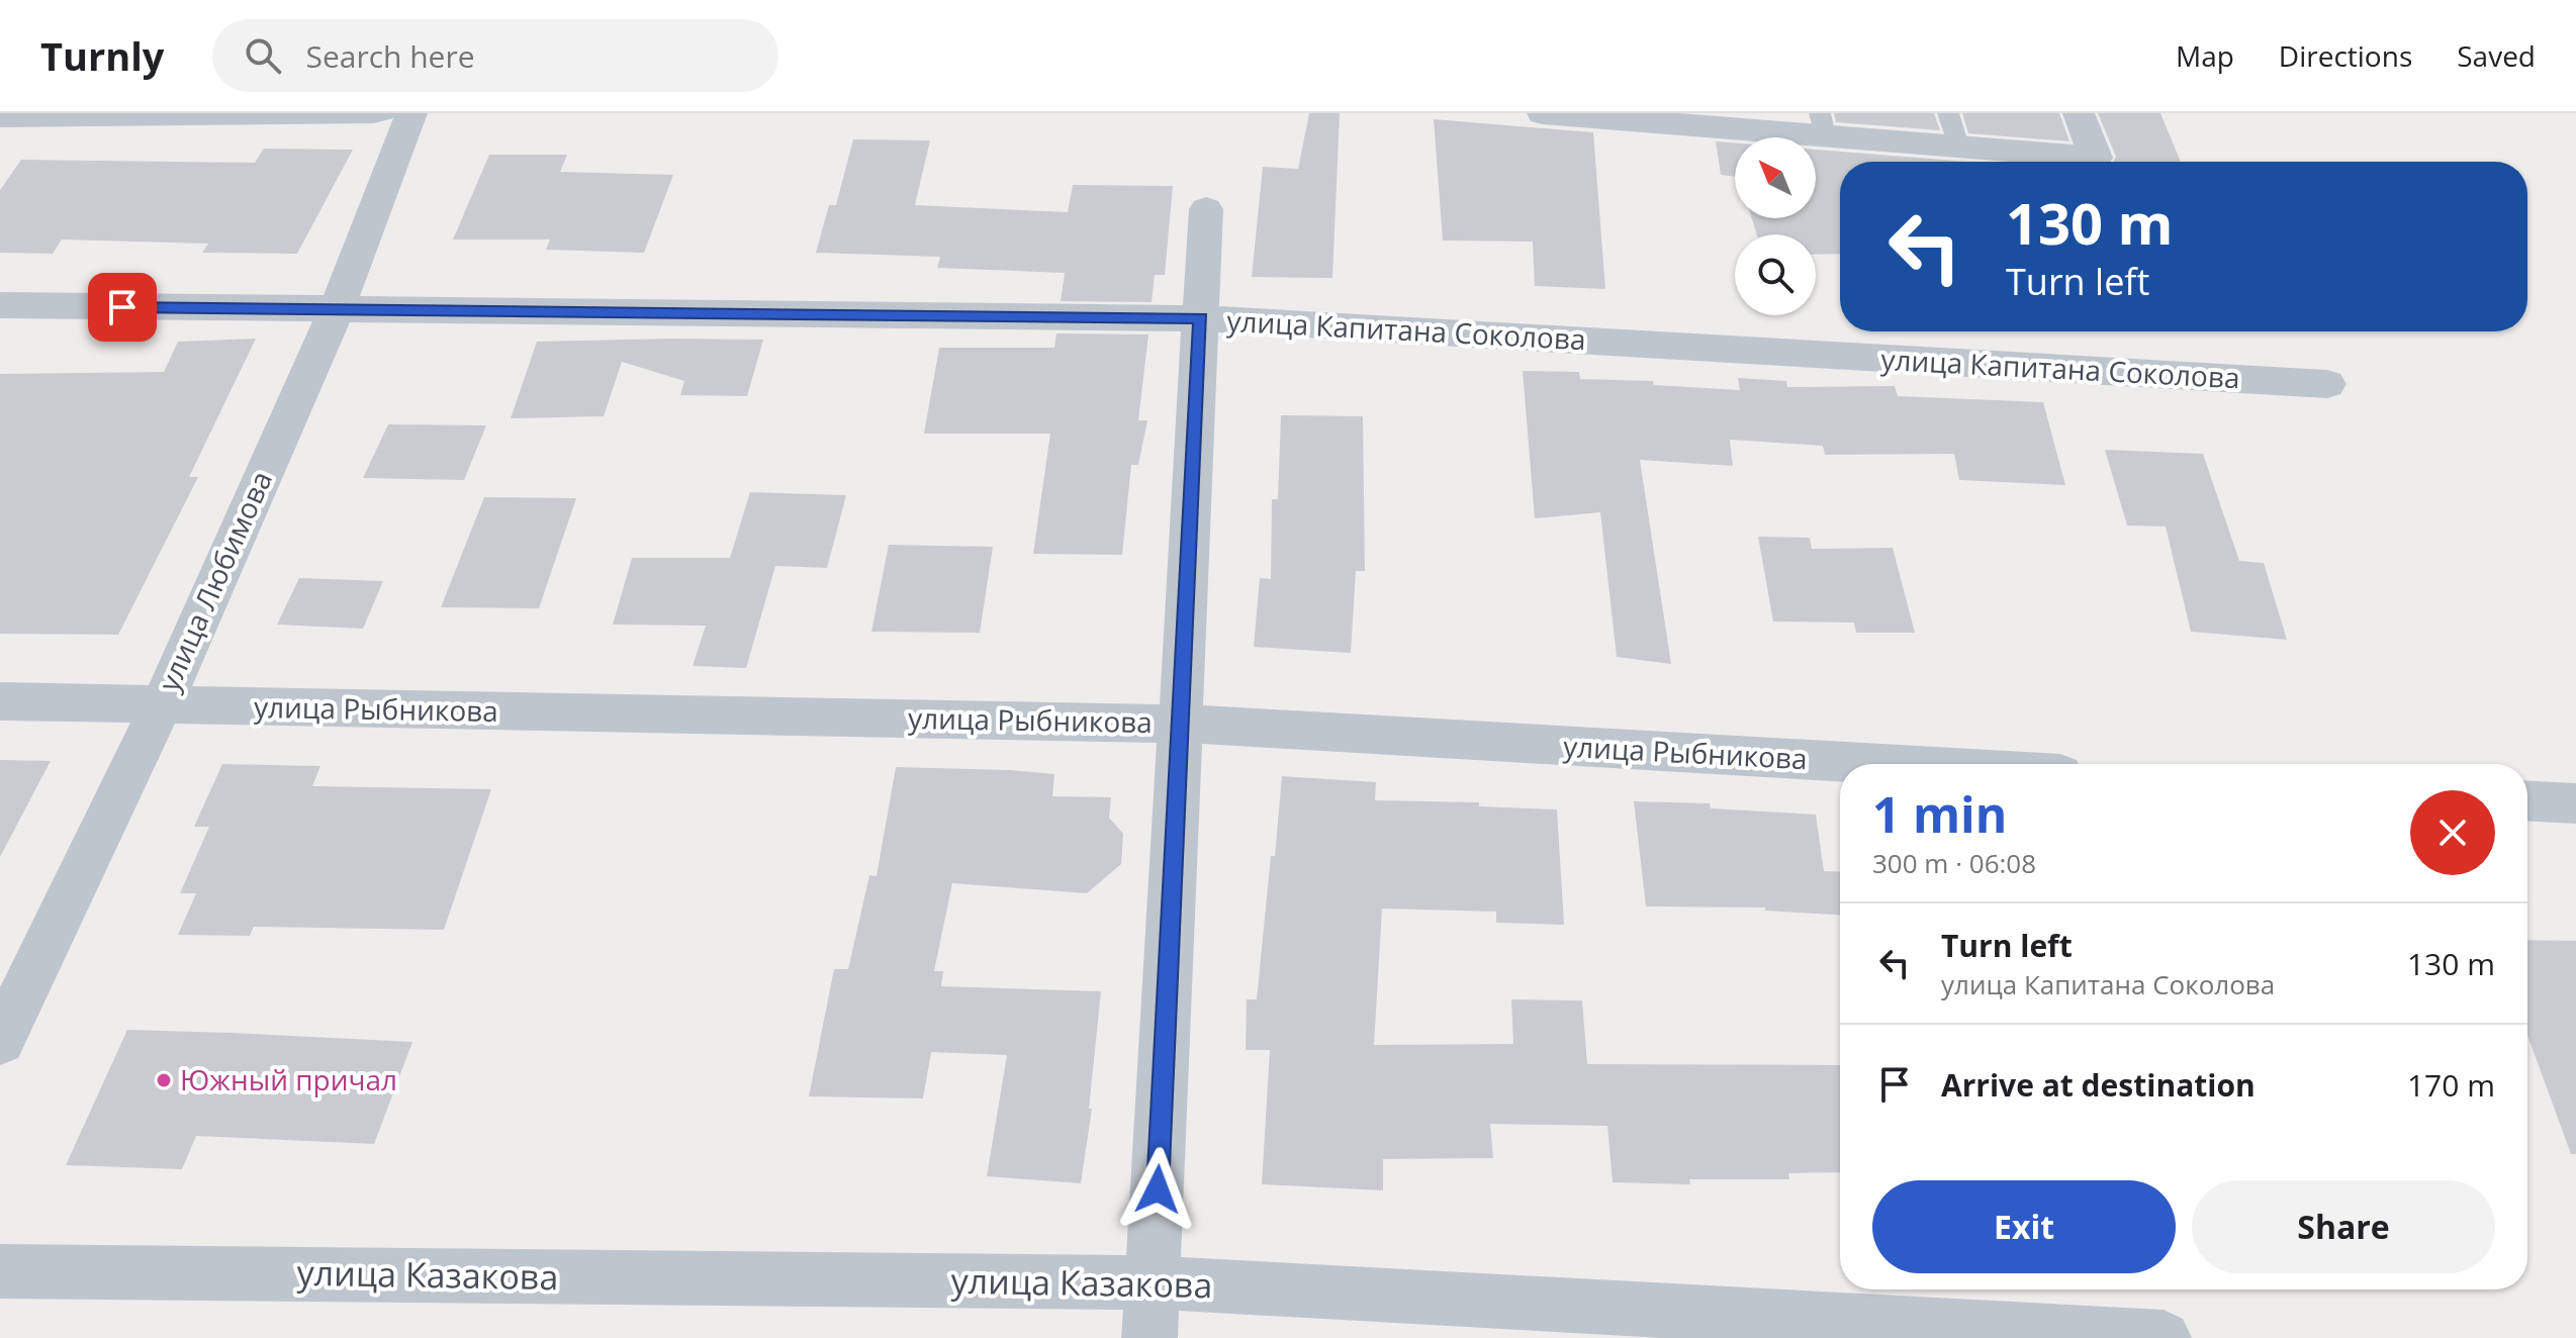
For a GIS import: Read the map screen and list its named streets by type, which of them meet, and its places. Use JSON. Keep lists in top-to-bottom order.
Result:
{
  "streets": {
    "street": [
      "улица Капитана Соколова",
      "улица Любимова",
      "улица Рыбникова",
      "улица Казакова"
    ]
  },
  "crossings": [
    ["улица Капитана Соколова", "улица Любимова"],
    ["улица Любимова", "улица Рыбникова"]
  ],
  "places": ["Южный причал"],
  "north": "top left",
  "page": {
    "header": "Turnly",
    "search": "Search here",
    "nav": ["Map", "Directions", "Saved"],
    "turn": ["130 m", "Turn left"],
    "heading": ["1 min", "300 m · 06:08"],
    "list": [
      {
        "name": "Turn left",
        "note": "улица Капитана Соколова",
        "value": "130 m"
      },
      {
        "name": "Arrive at destination",
        "value": "170 m"
      }
    ],
    "buttons": ["Exit", "Share"]
  }
}
